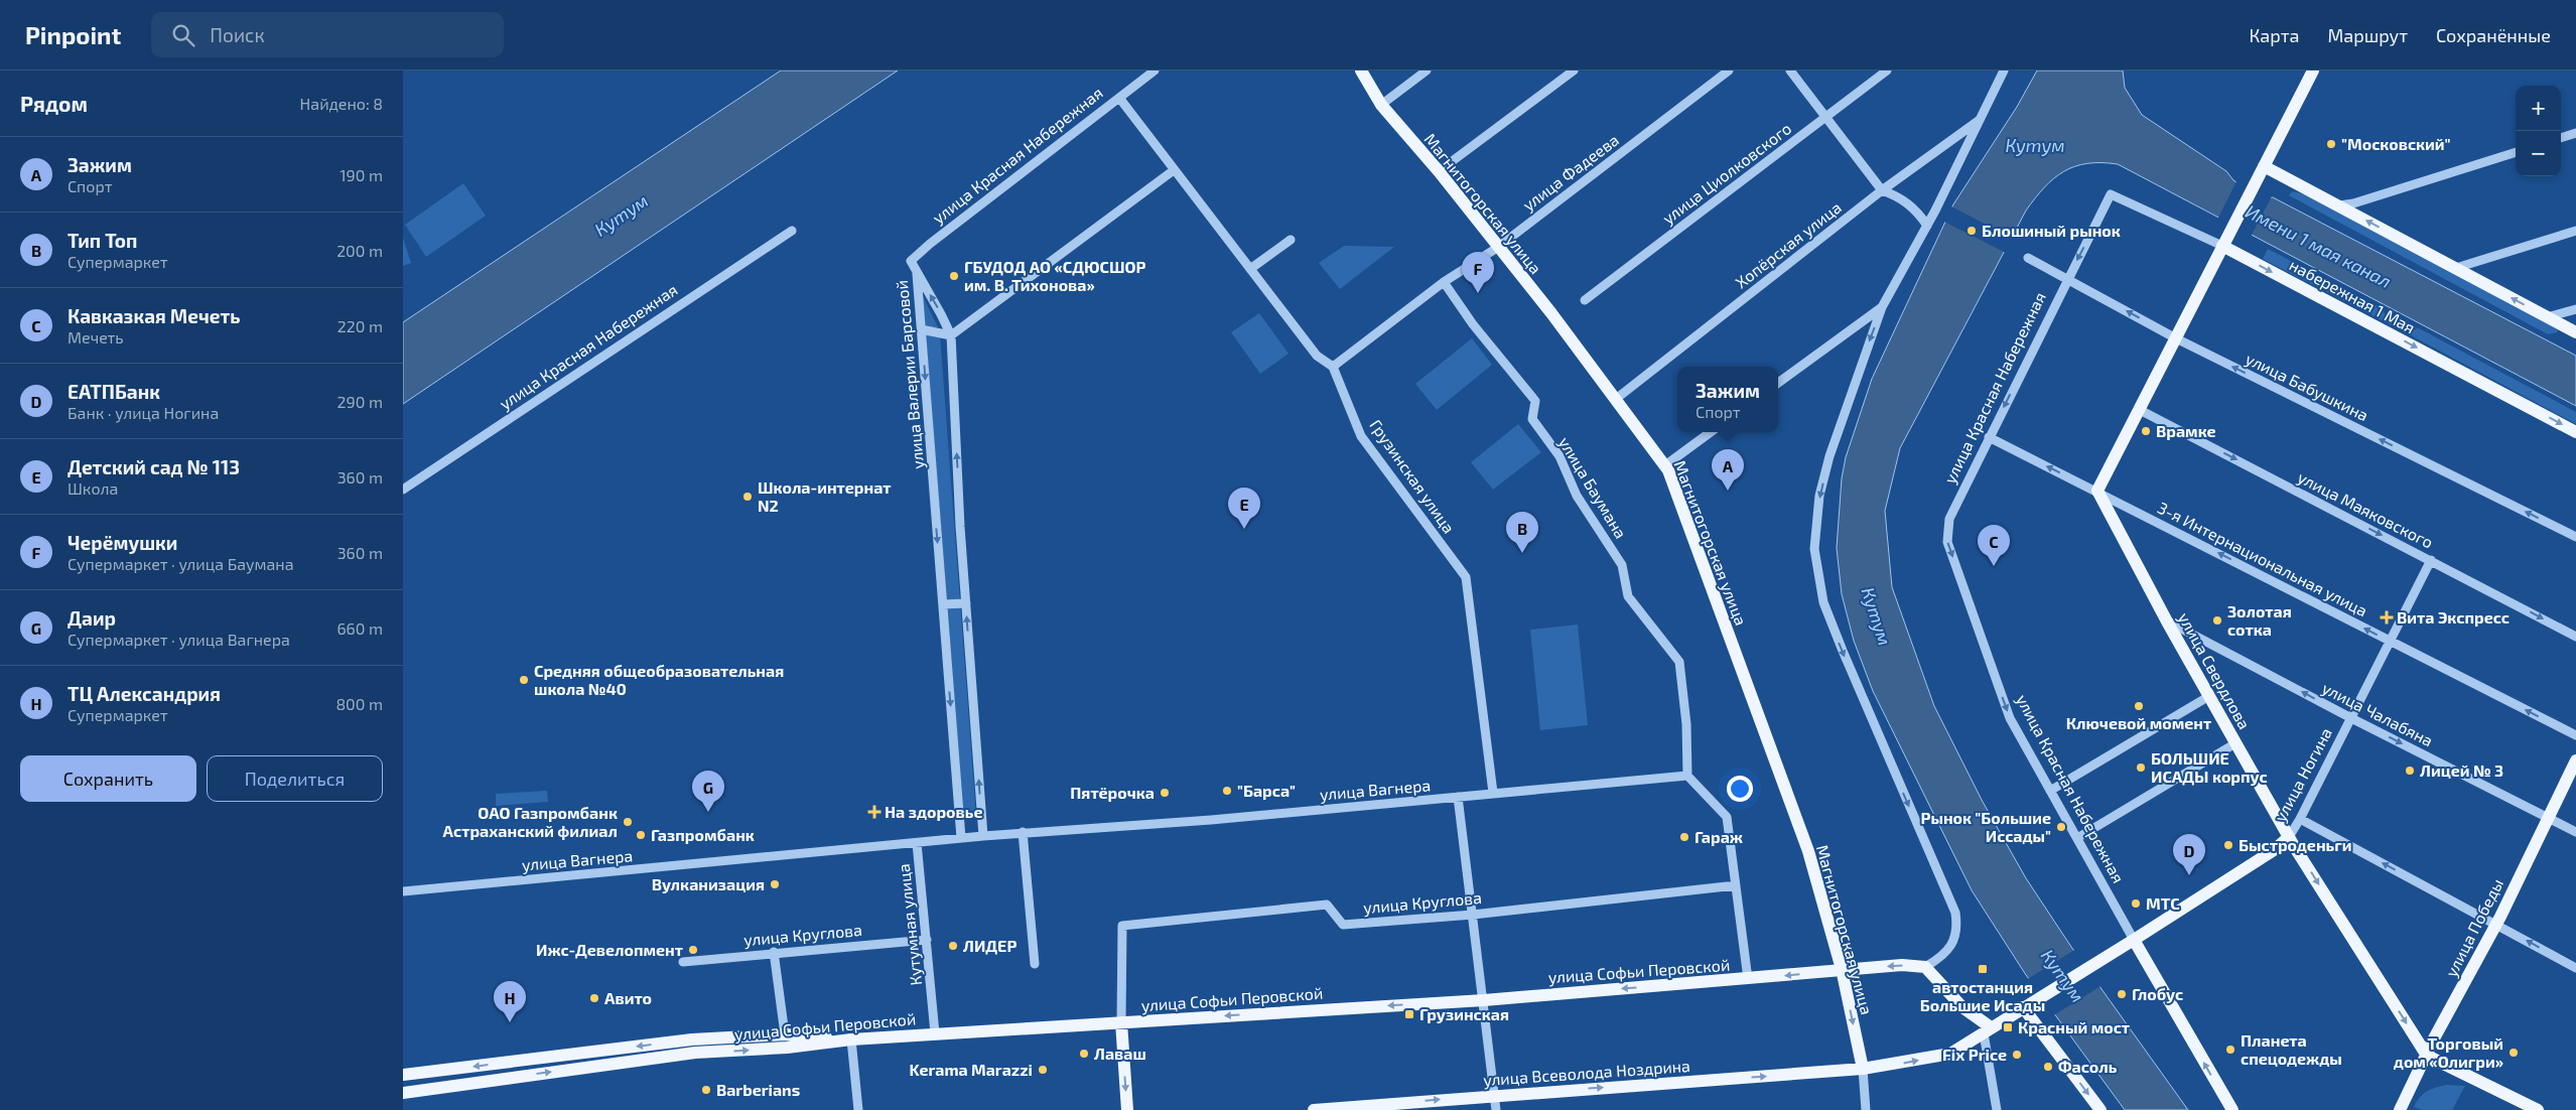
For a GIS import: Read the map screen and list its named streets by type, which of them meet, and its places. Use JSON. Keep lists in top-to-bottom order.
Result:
{
  "streets": {
    "main road": [
      "улица Красная Набережная",
      "Магнитогорская улица",
      "набережная 1 Мая",
      "улица Свердлова",
      "улица Ногина",
      "улица Победы",
      "улица Софьи Перовской",
      "улица Всеволода Ноздрина"
    ],
    "street": [
      "улица Фадеева",
      "улица Циолковского",
      "Хопёрская улица",
      "улица Валерии Барсовой",
      "улица Бабушкина",
      "Грузинская улица",
      "улица Баумана",
      "улица Маяковского",
      "3-я Интернациональная улица",
      "улица Чалабяна",
      "улица Вагнера",
      "улица Круглова",
      "Кутумная улица"
    ]
  },
  "crossings": [
    ["улица Красная Набережная", "набережная 1 Мая"],
    ["улица Красная Набережная", "улица Валерии Барсовой"],
    ["улица Красная Набережная", "улица Бабушкина"],
    ["улица Красная Набережная", "Грузинская улица"],
    ["улица Красная Набережная", "3-я Интернациональная улица"],
    ["улица Красная Набережная", "улица Ногина"],
    ["улица Фадеева", "Магнитогорская улица"],
    ["улица Фадеева", "Грузинская улица"],
    ["улица Фадеева", "улица Баумана"],
    ["Магнитогорская улица", "Хопёрская улица"],
    ["Магнитогорская улица", "улица Софьи Перовской"],
    ["Магнитогорская улица", "улица Всеволода Ноздрина"],
    ["улица Валерии Барсовой", "улица Вагнера"],
    ["Грузинская улица", "улица Вагнера"],
    ["улица Баумана", "улица Вагнера"],
    ["улица Маяковского", "улица Ногина"],
    ["3-я Интернациональная улица", "улица Свердлова"],
    ["3-я Интернациональная улица", "улица Ногина"],
    ["улица Свердлова", "улица Чалабяна"],
    ["улица Свердлова", "улица Ногина"],
    ["улица Свердлова", "улица Победы"],
    ["улица Чалабяна", "улица Ногина"],
    ["улица Чалабяна", "улица Победы"],
    ["улица Вагнера", "Кутумная улица"],
    ["улица Круглова", "Кутумная улица"],
    ["улица Круглова", "улица Софьи Перовской"],
    ["Кутумная улица", "улица Софьи Перовской"]
  ],
  "one_way": [
    "набережная 1 Мая",
    "улица Бабушкина",
    "улица Маяковского",
    "3-я Интернациональная улица",
    "улица Свердлова",
    "улица Всеволода Ноздрина"
  ],
  "water": ["Кутум", "Имени 1 мая канал"],
  "places": {
    "other": [
      "\"Московский\"",
      "Блошиный рынок",
      "ГБУДОД АО «СДЮСШОР им. В. Тихонова»",
      "Врамке",
      "Школа-интернат N2",
      "Золотая сотка",
      "Средняя общеобразовательная школа №40",
      "Ключевой момент",
      "БОЛЬШИЕ ИСАДЫ корпус",
      "Лицей № 3",
      "\"Барса\"",
      "Пятёрочка",
      "ОАО Газпромбанк Астраханский филиал",
      "Рынок \"Большие Иссады\"",
      "Газпромбанк",
      "Гараж",
      "Быстроденьги",
      "Вулканизация",
      "МТС",
      "ЛИДЕР",
      "Ижс-Девелопмент",
      "Глобус",
      "Авито",
      "Планета спецодежды",
      "Торговый дом «Олигри»",
      "Лаваш",
      "Fix Price",
      "Фасоль",
      "Kerama Marazzi",
      "Barberians"
    ],
    "health": ["Вита Экспресс", "На здоровье"],
    "transit": ["автостанция Большие Исады", "Грузинская", "Красный мост"]
  },
  "page": {
    "header": "Pinpoint",
    "search": "Поиск",
    "nav": ["Карта", "Маршрут", "Сохранённые"],
    "heading": ["Рядом", "Найдено: 8"],
    "map_buttons": ["+", "−"],
    "list": [
      {
        "mark": "A",
        "name": "Зажим",
        "note": "Спорт",
        "value": "190 m"
      },
      {
        "mark": "B",
        "name": "Тип Топ",
        "note": "Супермаркет",
        "value": "200 m"
      },
      {
        "mark": "C",
        "name": "Кавказкая Мечеть",
        "note": "Мечеть",
        "value": "220 m"
      },
      {
        "mark": "D",
        "name": "ЕАТПБанк",
        "note": "Банк · улица Ногина",
        "value": "290 m"
      },
      {
        "mark": "E",
        "name": "Детский сад № 113",
        "note": "Школа",
        "value": "360 m"
      },
      {
        "mark": "F",
        "name": "Черёмушки",
        "note": "Супермаркет · улица Баумана",
        "value": "360 m"
      },
      {
        "mark": "G",
        "name": "Даир",
        "note": "Супермаркет · улица Вагнера",
        "value": "660 m"
      },
      {
        "mark": "H",
        "name": "ТЦ Александрия",
        "note": "Супермаркет",
        "value": "800 m"
      }
    ],
    "pins": [
      "F",
      "A",
      "E",
      "B",
      "C",
      "G",
      "D",
      "H"
    ],
    "popup": ["Зажим", "Спорт"],
    "buttons": ["Сохранить", "Поделиться"]
  }
}
